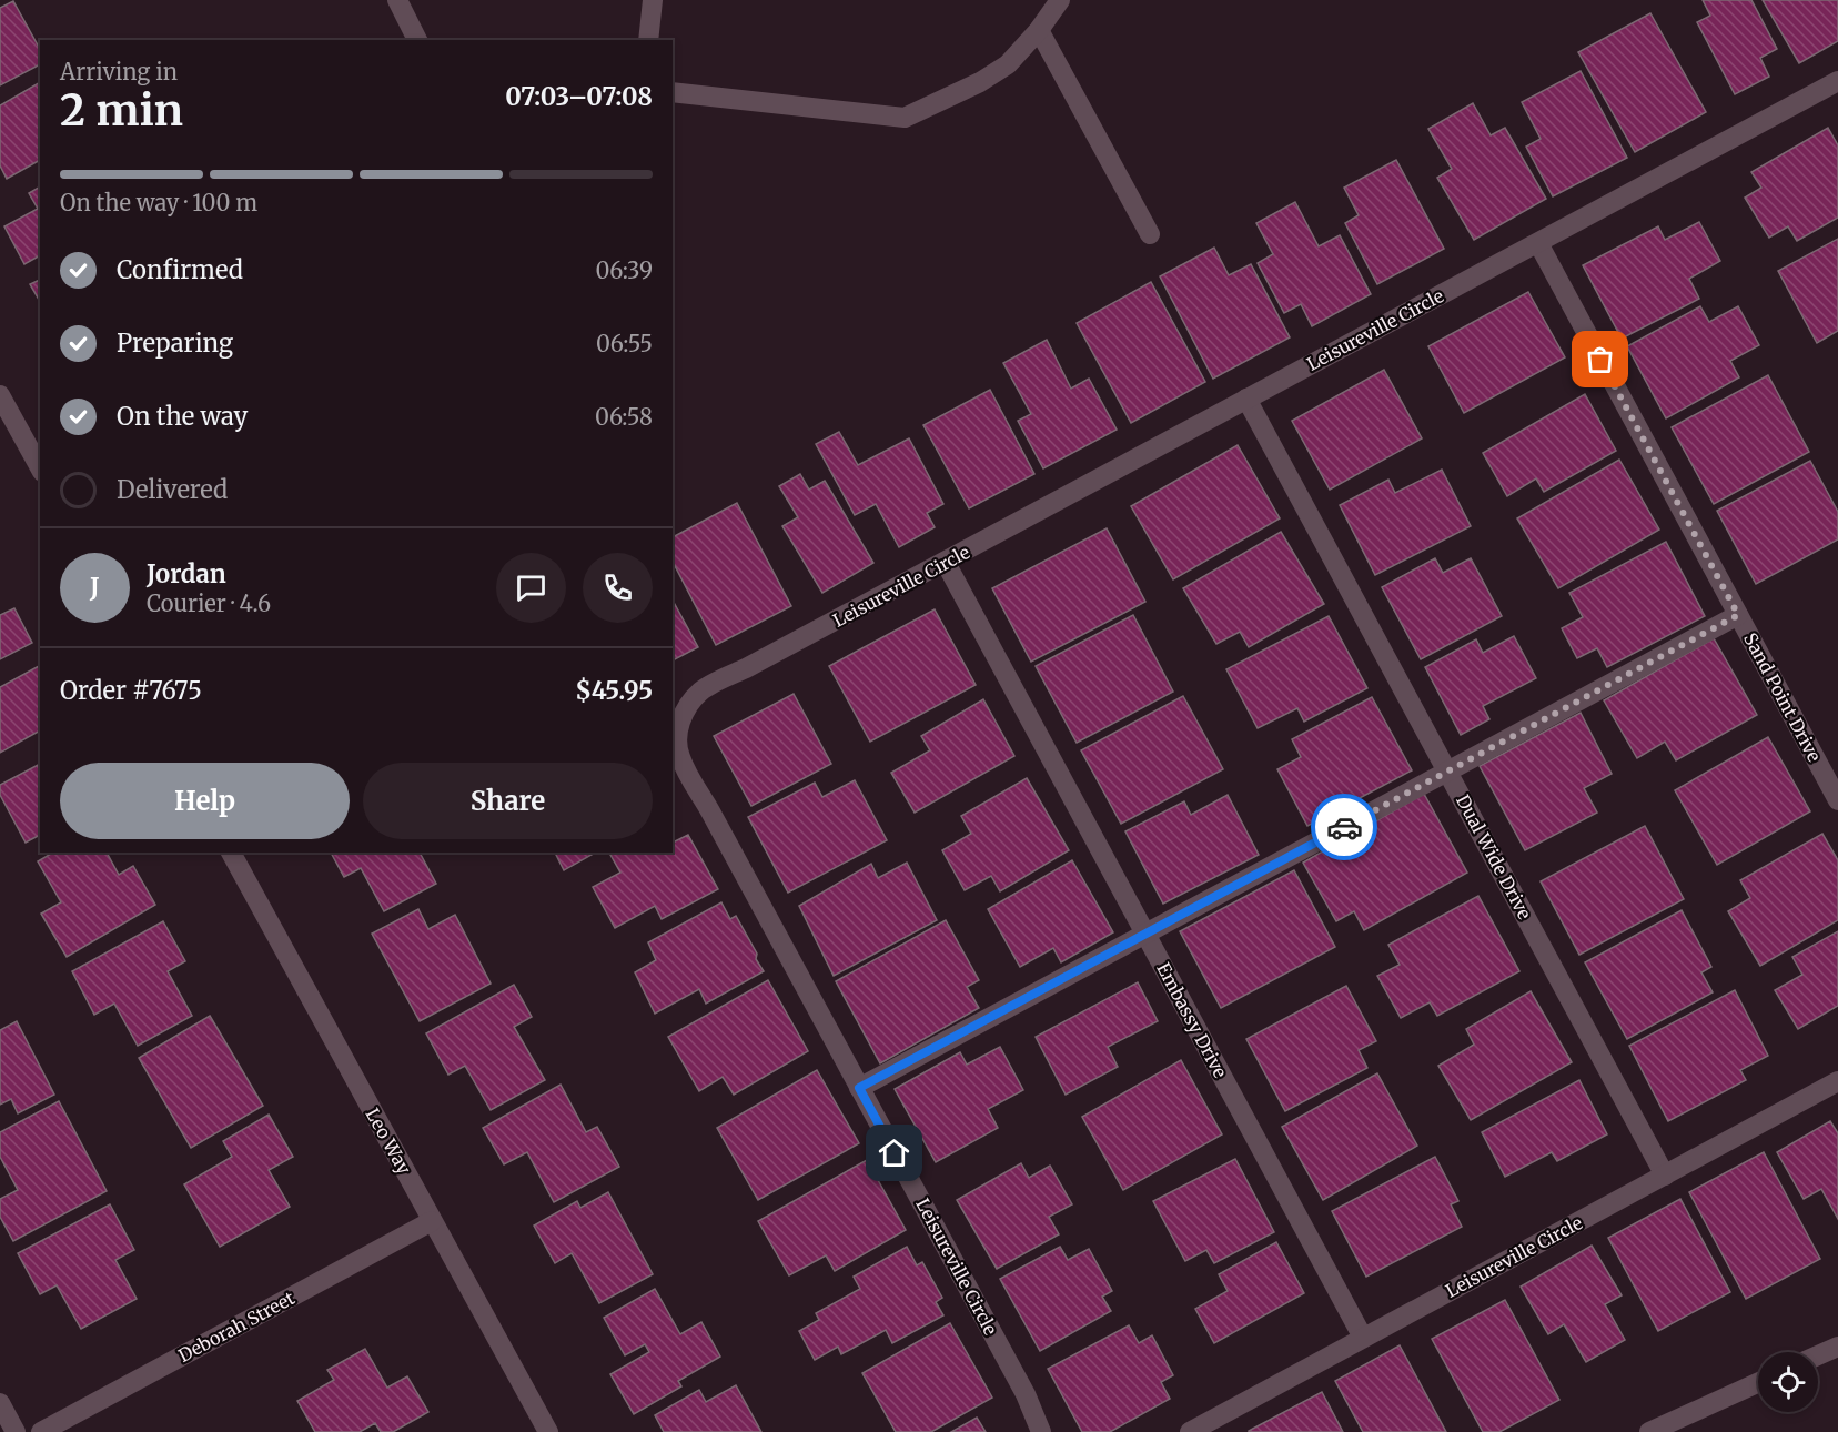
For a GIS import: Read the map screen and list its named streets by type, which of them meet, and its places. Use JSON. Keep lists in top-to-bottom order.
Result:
{
  "streets": {
    "street": [
      "Leisureville Circle",
      "Sand Point Drive",
      "Dual Wide Drive",
      "Embassy Drive",
      "Leo Way",
      "Deborah Street"
    ]
  },
  "crossings": [
    ["Leisureville Circle", "Sand Point Drive"],
    ["Leisureville Circle", "Dual Wide Drive"],
    ["Leisureville Circle", "Embassy Drive"],
    ["Leo Way", "Deborah Street"]
  ],
  "page": {
    "heading": ["2 min", "Arriving in", "07:03–07:08"],
    "panel": [
      "Jordan",
      "Courier · 4.6",
      "Order #7675",
      "$45.95"
    ],
    "bar": "On the way · 100 m",
    "list": [
      ["Confirmed", "06:39"],
      ["Preparing", "06:55"],
      ["On the way", "06:58"],
      "Delivered"
    ],
    "round": "J",
    "buttons": ["Help", "Share"]
  }
}
